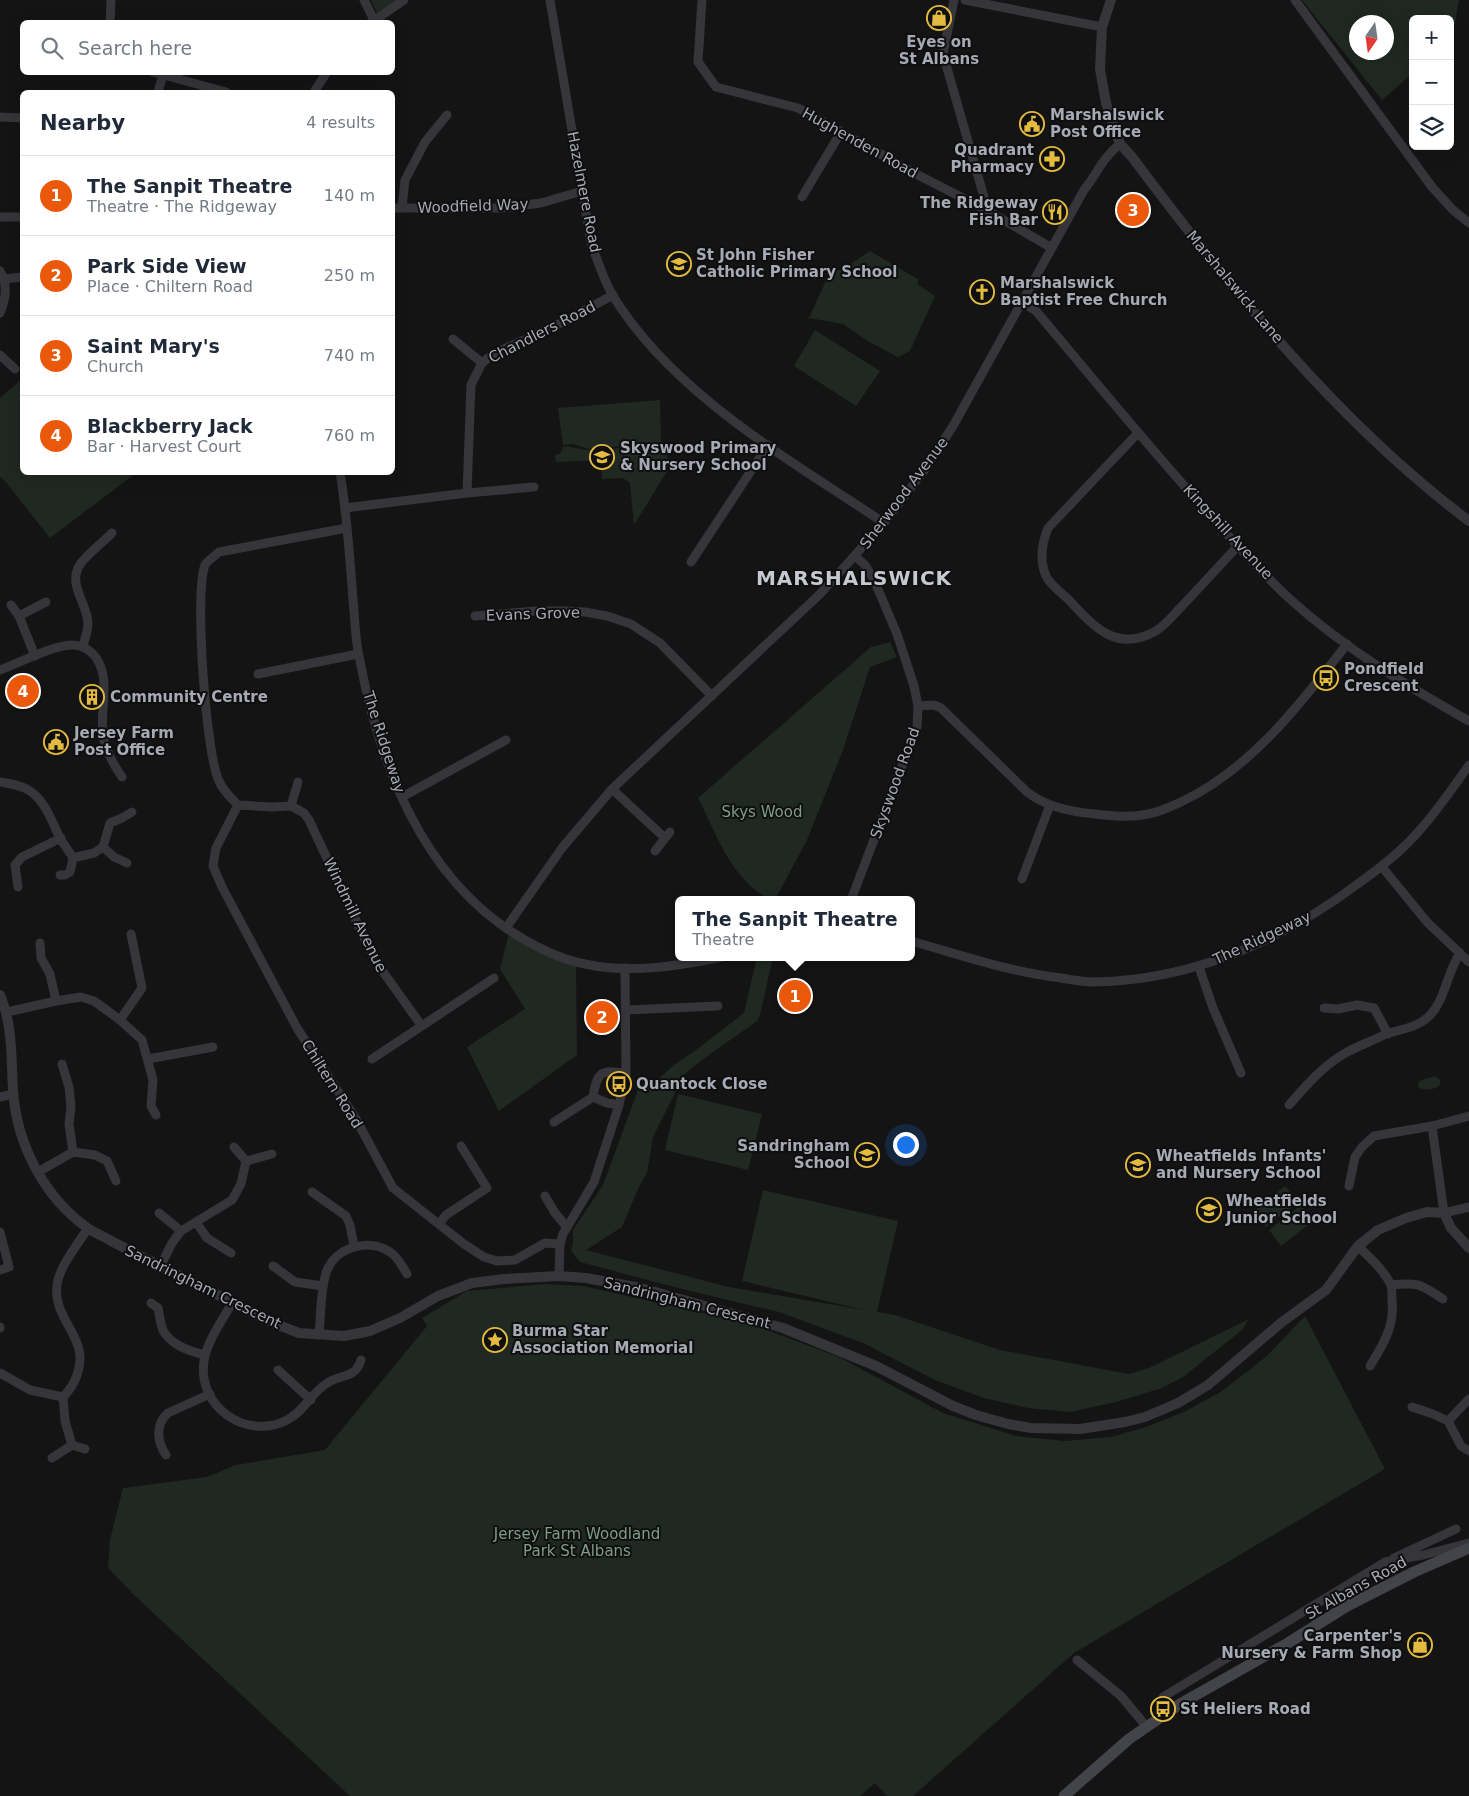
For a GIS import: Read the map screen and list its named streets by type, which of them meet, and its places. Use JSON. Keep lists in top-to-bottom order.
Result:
{
  "streets": {
    "main road": ["St Albans Road"],
    "street": [
      "Hughenden Road",
      "Hazelmere Road",
      "Woodfield Way",
      "Marshalswick Lane",
      "Chandlers Road",
      "Sherwood Avenue",
      "Kingshill Avenue",
      "Evans Grove",
      "The Ridgeway",
      "Skyswood Road",
      "Windmill Avenue",
      "Chiltern Road",
      "Sandringham Crescent"
    ]
  },
  "crossings": [
    ["Hughenden Road", "Sherwood Avenue"],
    ["Hazelmere Road", "Woodfield Way"],
    ["Hazelmere Road", "Chandlers Road"],
    ["Hazelmere Road", "Sherwood Avenue"],
    ["Marshalswick Lane", "Sherwood Avenue"],
    ["Sherwood Avenue", "Kingshill Avenue"],
    ["Sherwood Avenue", "Evans Grove"],
    ["Sherwood Avenue", "The Ridgeway"],
    ["Sherwood Avenue", "Skyswood Road"]
  ],
  "districts": ["MARSHALSWICK"],
  "parks": ["Skys Wood", "Jersey Farm Woodland Park St Albans"],
  "places": {
    "shop": ["Eyes on St Albans", "Carpenter's Nursery & Farm Shop"],
    "public building": ["Marshalswick Post Office", "Jersey Farm Post Office"],
    "pharmacy": ["Quadrant Pharmacy"],
    "restaurant": ["The Ridgeway Fish Bar"],
    "school or university": [
      "St John Fisher Catholic Primary School",
      "Skyswood Primary & Nursery School",
      "Sandringham School",
      "Wheatfields Infants' and Nursery School",
      "Wheatfields Junior School"
    ],
    "church": ["Marshalswick Baptist Free Church"],
    "bus stop": ["Pondfield Crescent", "Quantock Close", "St Heliers Road"],
    "building": ["Community Centre"],
    "place": ["Burma Star Association Memorial"]
  },
  "north": "bottom",
  "page": {
    "map_buttons": ["+", "−"],
    "search": "Search here",
    "heading": ["Nearby", "4 results"],
    "list": [
      {
        "mark": "1",
        "name": "The Sanpit Theatre",
        "note": "Theatre · The Ridgeway",
        "value": "140 m"
      },
      {
        "mark": "2",
        "name": "Park Side View",
        "note": "Place · Chiltern Road",
        "value": "250 m"
      },
      {
        "mark": "3",
        "name": "Saint Mary's",
        "note": "Church",
        "value": "740 m"
      },
      {
        "mark": "4",
        "name": "Blackberry Jack",
        "note": "Bar · Harvest Court",
        "value": "760 m"
      }
    ],
    "pins": [
      "3",
      "4",
      "1",
      "2"
    ],
    "popup": ["The Sanpit Theatre", "Theatre"]
  }
}
